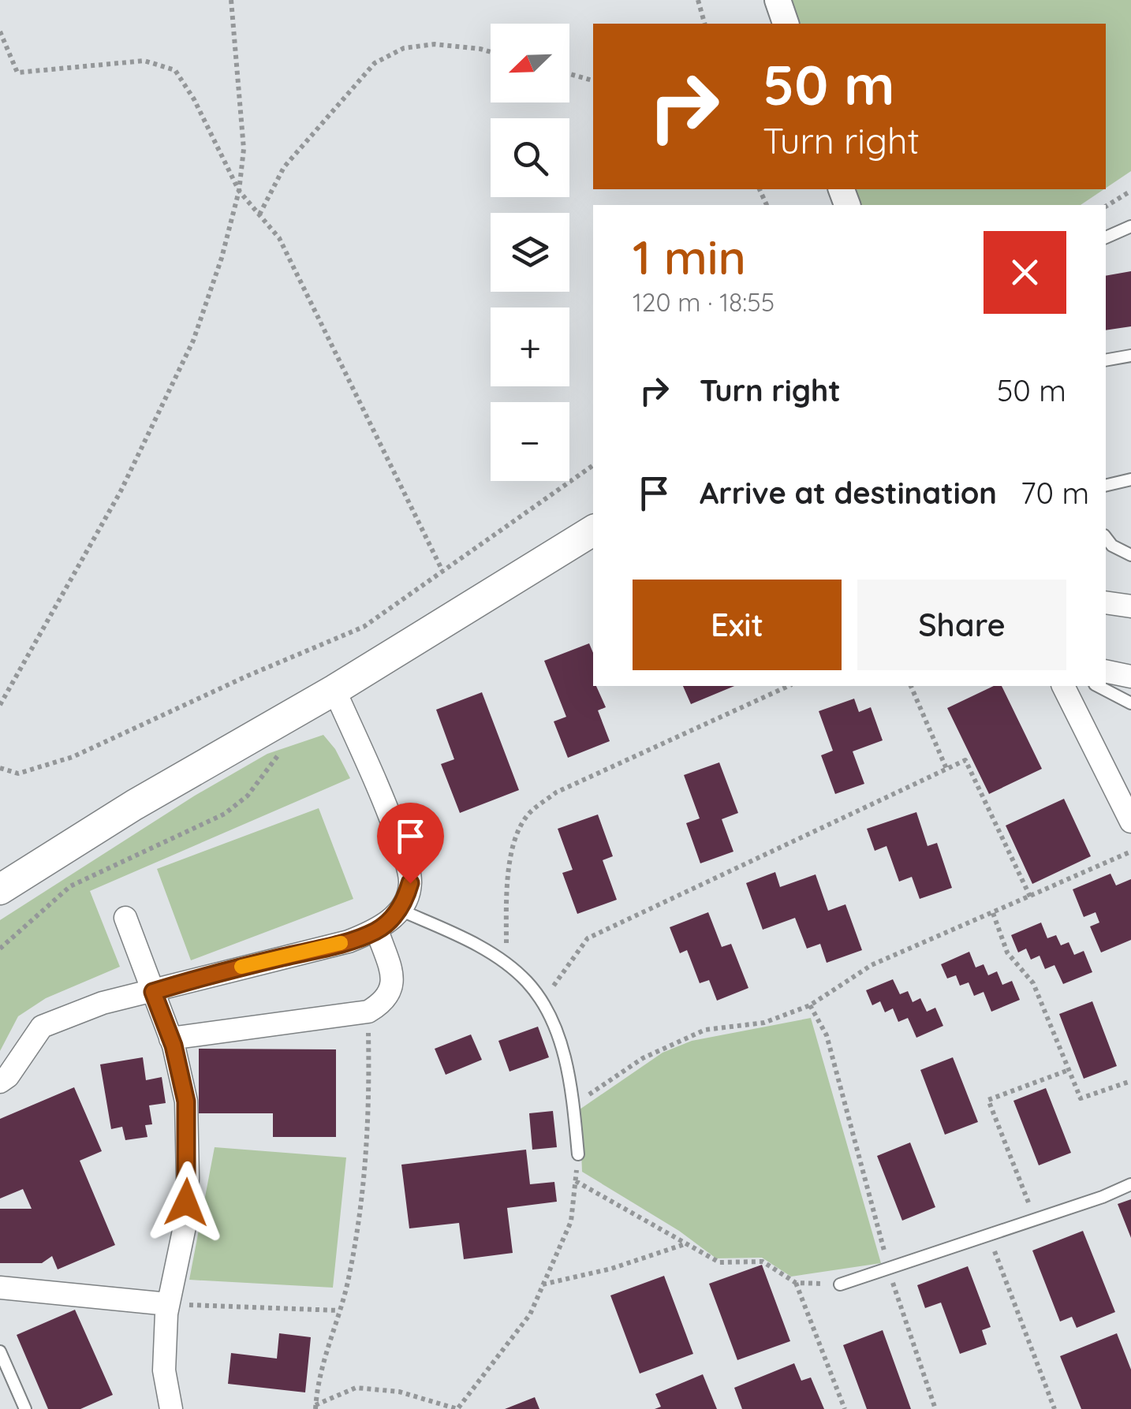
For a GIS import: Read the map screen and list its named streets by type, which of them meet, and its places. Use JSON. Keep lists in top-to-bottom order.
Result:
{
  "north": "bottom left",
  "page": {
    "map_buttons": ["+", "−"],
    "turn": ["50 m", "Turn right"],
    "heading": ["1 min", "120 m · 18:55"],
    "list": [
      {
        "name": "Turn right",
        "value": "50 m"
      },
      {
        "name": "Arrive at destination",
        "value": "70 m"
      }
    ],
    "buttons": ["Exit", "Share"]
  }
}
